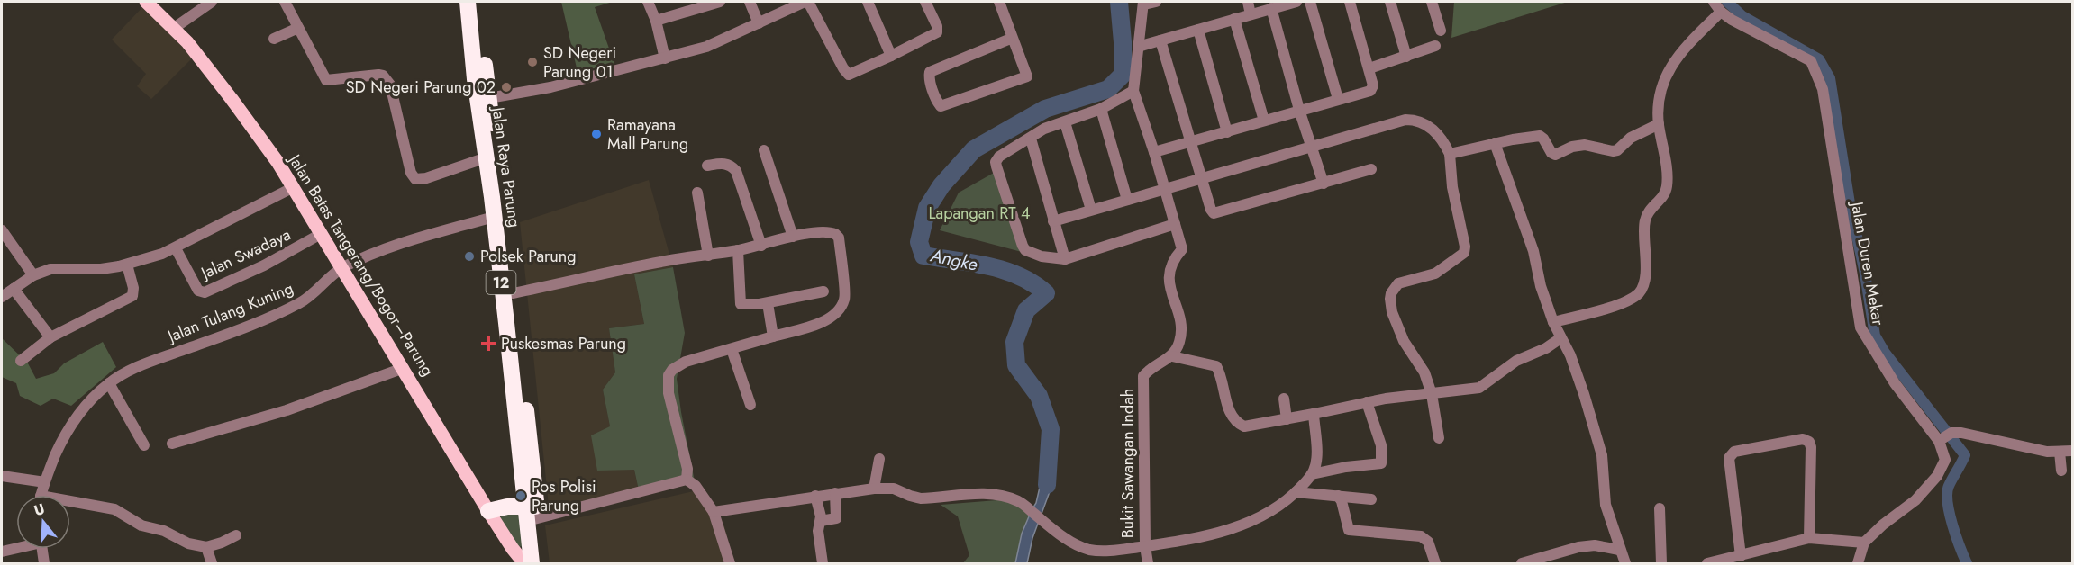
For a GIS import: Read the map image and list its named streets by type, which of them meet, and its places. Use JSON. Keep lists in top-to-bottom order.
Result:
{
  "streets": {
    "highway": ["Jalan Raya Parung", "12"],
    "main road": ["Jalan Batas Tangerang/Bogor–Parung"],
    "street": [
      "Jalan Swadaya",
      "Jalan Duren Mekar",
      "Jalan Tulang Kuning",
      "Bukit Sawangan Indah"
    ]
  },
  "crossings": [
    ["Jalan Raya Parung", "Jalan Tulang Kuning"],
    ["Jalan Swadaya", "Jalan Batas Tangerang/Bogor–Parung"],
    ["Jalan Batas Tangerang/Bogor–Parung", "Jalan Tulang Kuning"]
  ],
  "water": ["Angke"],
  "parks": ["Lapangan RT 4"],
  "places": {
    "other": [
      "SD Negeri Parung 01",
      "SD Negeri Parung 02",
      "Ramayana Mall Parung",
      "Polsek Parung",
      "Pos Polisi Parung"
    ],
    "health": ["Puskesmas Parung"]
  },
  "north": "top"
}
